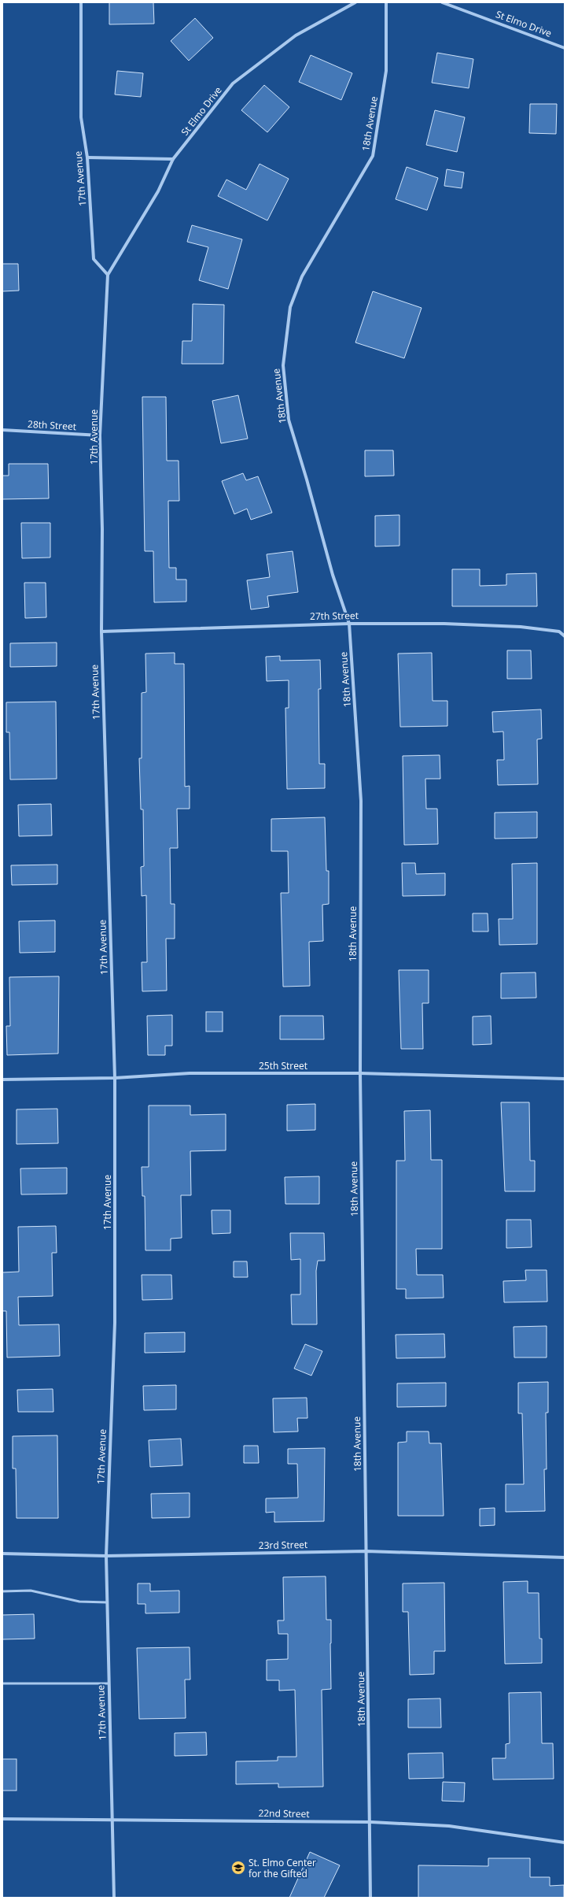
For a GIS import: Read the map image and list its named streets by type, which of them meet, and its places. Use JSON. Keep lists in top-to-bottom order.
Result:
{
  "streets": {
    "street": [
      "St Elmo Drive",
      "18th Avenue",
      "17th Avenue",
      "28th Street",
      "27th Street",
      "25th Street",
      "23rd Street",
      "22nd Street"
    ]
  },
  "crossings": [
    ["St Elmo Drive", "17th Avenue"],
    ["18th Avenue", "27th Street"],
    ["18th Avenue", "25th Street"],
    ["18th Avenue", "23rd Street"],
    ["18th Avenue", "22nd Street"],
    ["17th Avenue", "28th Street"],
    ["17th Avenue", "27th Street"],
    ["17th Avenue", "25th Street"],
    ["17th Avenue", "23rd Street"],
    ["17th Avenue", "22nd Street"]
  ],
  "places": {
    "school or university": ["St. Elmo Center for the Gifted"]
  }
}
